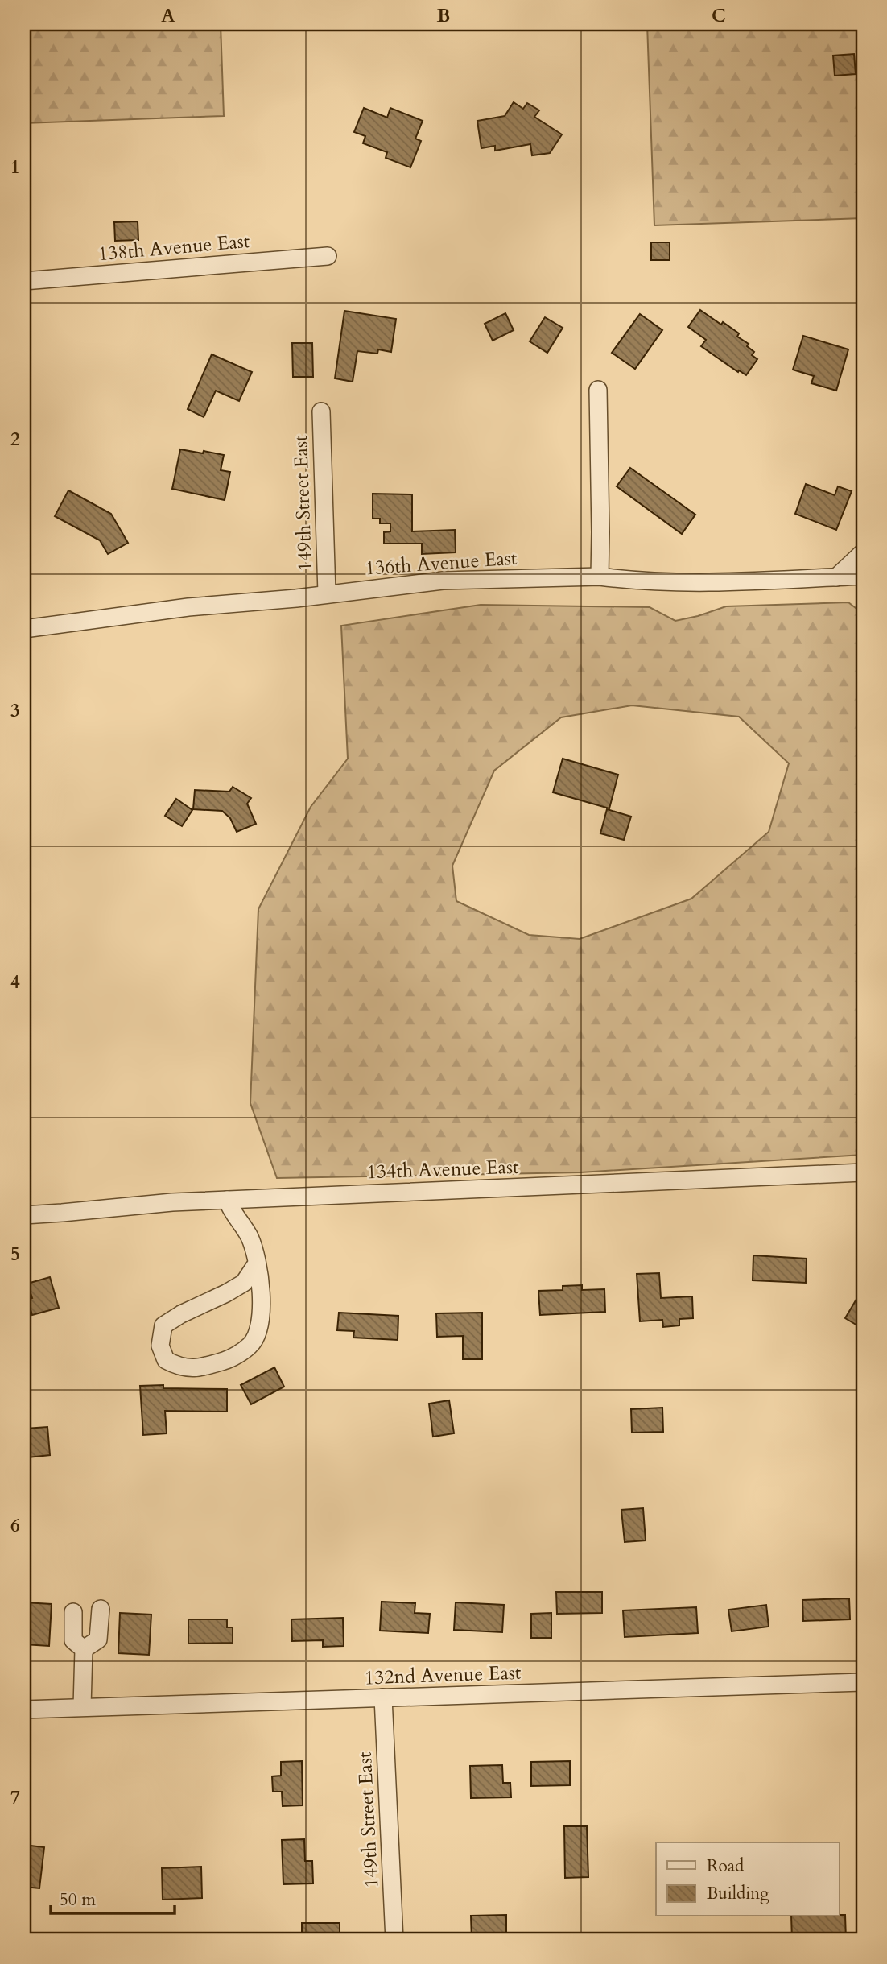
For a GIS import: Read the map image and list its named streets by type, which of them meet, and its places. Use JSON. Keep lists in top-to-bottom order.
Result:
{
  "streets": {
    "street": [
      "138th Avenue East",
      "149th Street East",
      "136th Avenue East",
      "134th Avenue East",
      "132nd Avenue East"
    ]
  },
  "crossings": [
    ["149th Street East", "136th Avenue East"],
    ["149th Street East", "132nd Avenue East"]
  ],
  "legend": ["Road", "Building"],
  "scale_bar": "50 m",
  "grid": {
    "columns": ["A", "B", "C"],
    "rows": [
      "1",
      "2",
      "3",
      "4",
      "5",
      "6",
      "7"
    ]
  }
}
